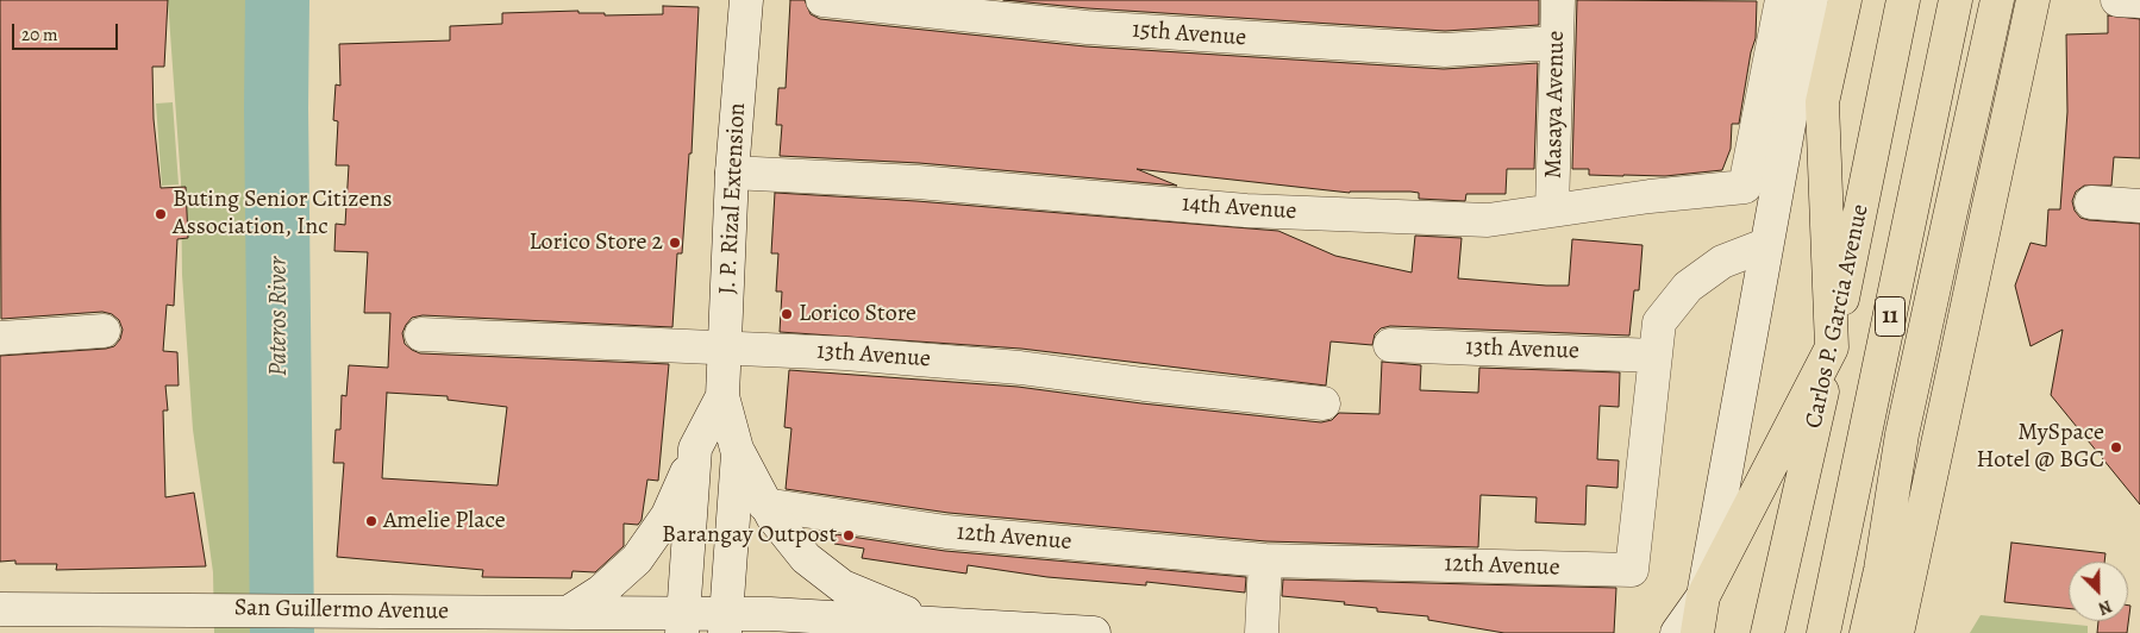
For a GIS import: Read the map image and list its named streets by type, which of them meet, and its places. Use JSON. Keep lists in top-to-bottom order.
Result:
{
  "streets": {
    "main road": ["Carlos P. Garcia Avenue", "11"],
    "street": [
      "15th Avenue",
      "Masaya Avenue",
      "J. P. Rizal Extension",
      "14th Avenue",
      "13th Avenue",
      "12th Avenue",
      "San Guillermo Avenue"
    ]
  },
  "crossings": [
    ["15th Avenue", "Masaya Avenue"],
    ["Masaya Avenue", "14th Avenue"],
    ["J. P. Rizal Extension", "14th Avenue"],
    ["J. P. Rizal Extension", "13th Avenue"],
    ["J. P. Rizal Extension", "San Guillermo Avenue"],
    ["13th Avenue", "12th Avenue"]
  ],
  "water": ["Pateros River"],
  "places": [
    "Buting Senior Citizens Association, Inc",
    "Lorico Store 2",
    "Lorico Store",
    "MySpace Hotel @ BGC",
    "Amelie Place",
    "Barangay Outpost"
  ],
  "scale_bar": "20 m",
  "north": "bottom right"
}
